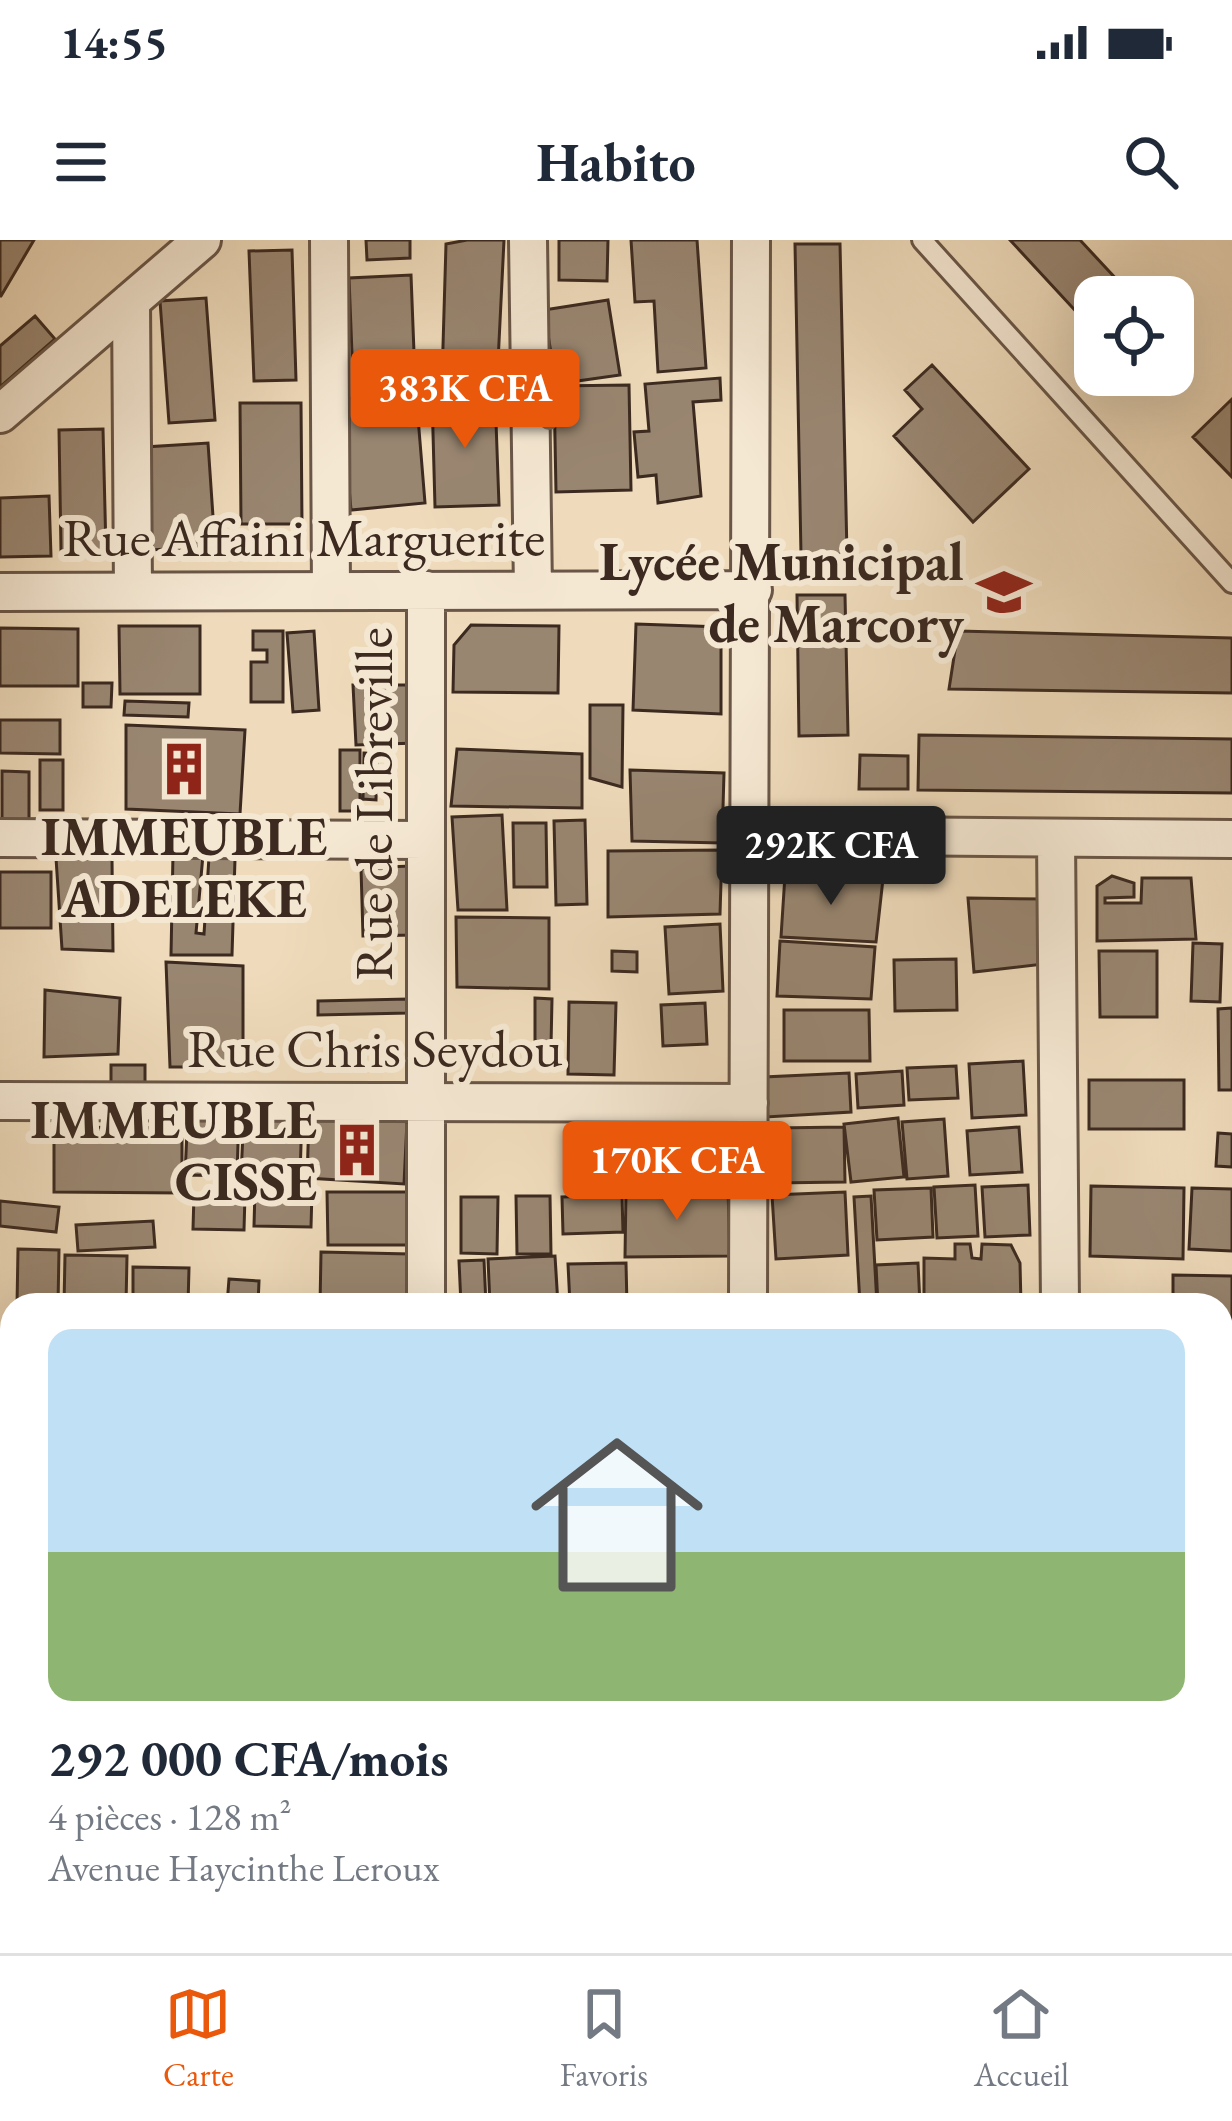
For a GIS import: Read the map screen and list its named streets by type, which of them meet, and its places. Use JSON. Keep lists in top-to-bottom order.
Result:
{
  "streets": {
    "street": ["Rue Affaini Marguerite", "Rue de Libreville", "Rue Chris Seydou"]
  },
  "crossings": [
    ["Rue Affaini Marguerite", "Rue de Libreville"],
    ["Rue de Libreville", "Rue Chris Seydou"]
  ],
  "places": {
    "school or university": ["Lycée Municipal de Marcory"],
    "building": ["IMMEUBLE ADELEKE", "IMMEUBLE CISSE"]
  },
  "page": {
    "status": "14:55",
    "header": "Habito",
    "price": ["383K CFA", "292K CFA", "170K CFA"],
    "list": [
      {
        "name": "292 000 CFA/mois",
        "note": "4 pièces · 128 m² · Avenue Haycinthe Leroux"
      }
    ],
    "tabs": ["Carte", "Favoris", "Accueil"]
  }
}
